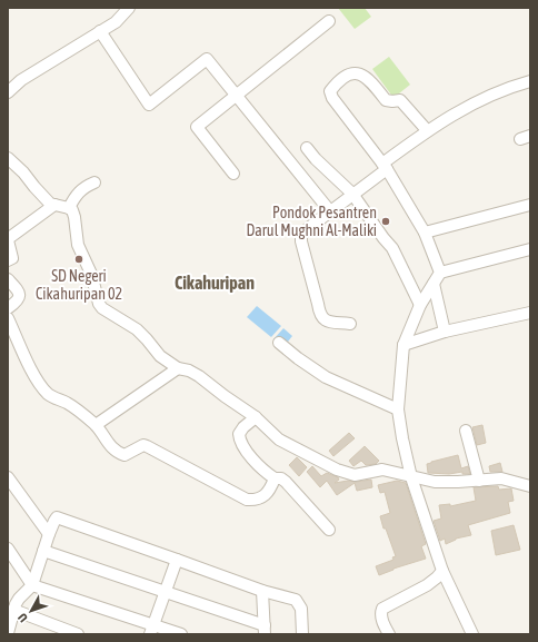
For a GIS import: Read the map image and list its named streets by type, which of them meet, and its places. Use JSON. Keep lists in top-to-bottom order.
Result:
{
  "districts": ["Cikahuripan"],
  "places": ["Pondok Pesantren Darul Mughni Al-Maliki", "SD Negeri Cikahuripan 02"],
  "north": "bottom left"
}
